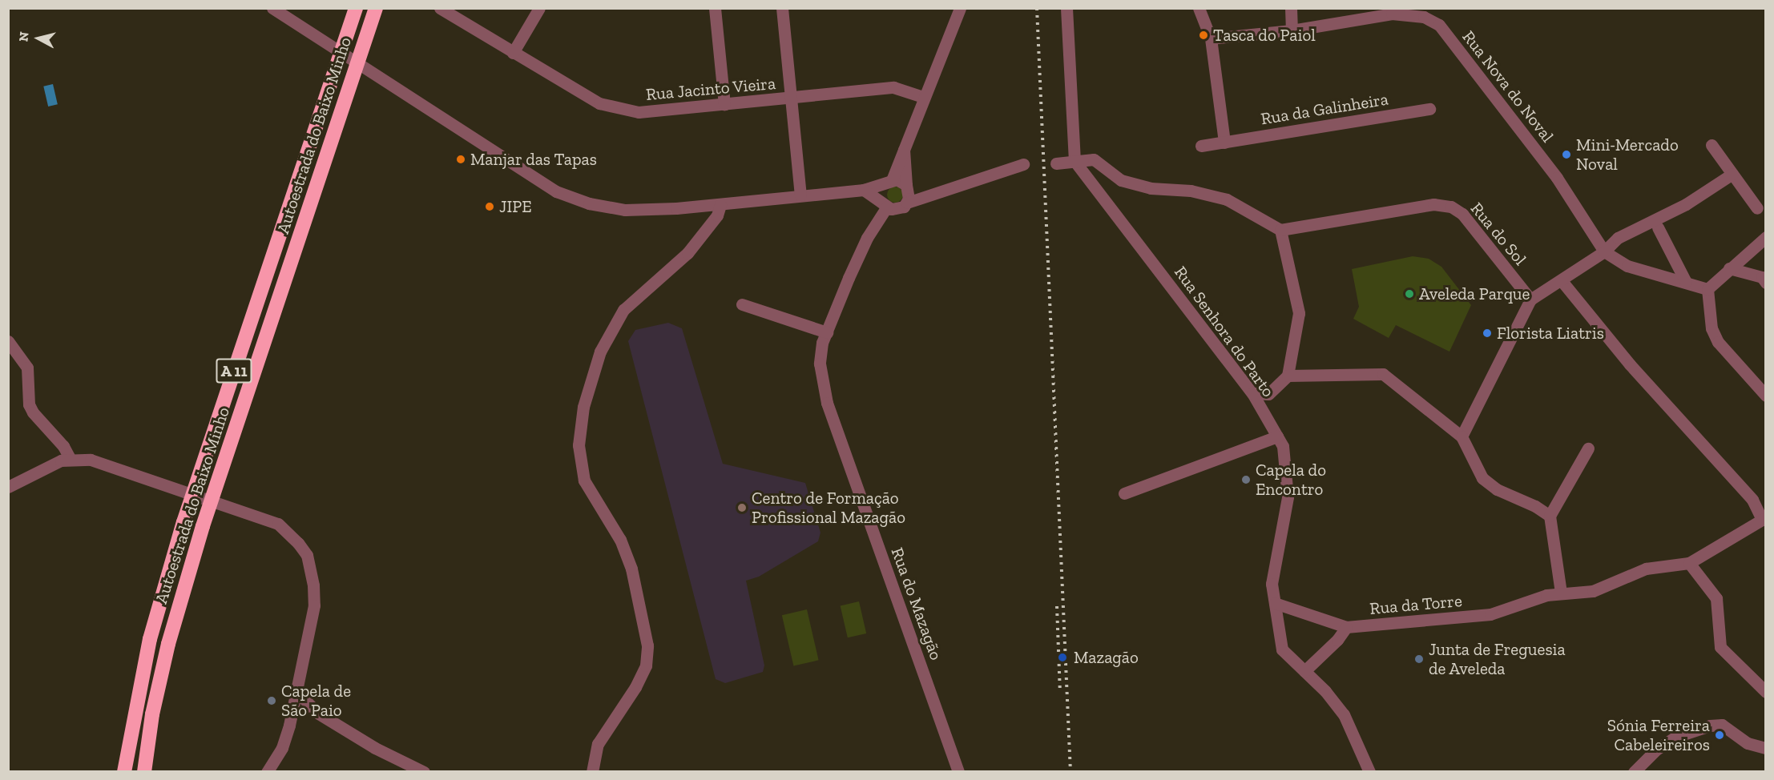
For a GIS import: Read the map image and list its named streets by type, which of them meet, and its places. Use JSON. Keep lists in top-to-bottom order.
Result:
{
  "streets": {
    "highway": ["Autoestrada do Baixo Minho", "A 11"],
    "street": [
      "Rua Nova do Noval",
      "Rua Jacinto Vieira",
      "Rua da Galinheira",
      "Rua do Sol",
      "Rua Senhora do Parto",
      "Rua do Mazagão",
      "Rua da Torre"
    ]
  },
  "crossings": [
    ["Rua Senhora do Parto", "Rua da Torre"]
  ],
  "places": [
    "Tasca do Paiol",
    "Mini-Mercado Noval",
    "Manjar das Tapas",
    "JIPE",
    "Aveleda Parque",
    "Florista Liatris",
    "Capela do Encontro",
    "Centro de Formação Profissional Mazagão",
    "Mazagão",
    "Junta de Freguesia de Aveleda",
    "Capela de São Paio",
    "Sónia Ferreira Cabeleireiros"
  ],
  "north": "left"
}
